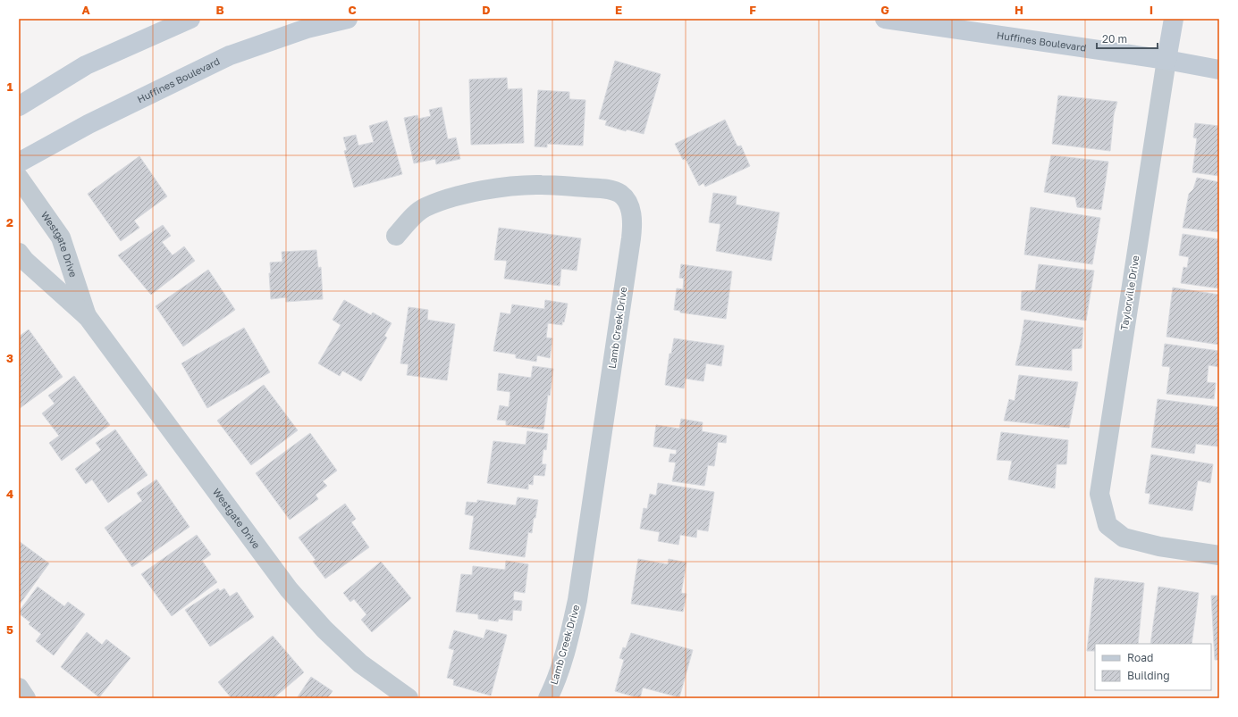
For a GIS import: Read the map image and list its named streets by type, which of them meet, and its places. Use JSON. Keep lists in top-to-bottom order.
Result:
{
  "streets": {
    "main road": ["Huffines Boulevard"],
    "street": ["Westgate Drive", "Taylorville Drive", "Lamb Creek Drive"]
  },
  "crossings": [
    ["Huffines Boulevard", "Taylorville Drive"]
  ],
  "legend": ["Road", "Building"],
  "scale_bar": "20 m",
  "grid": {
    "columns": [
      "A",
      "B",
      "C",
      "D",
      "E",
      "F",
      "G",
      "H",
      "I"
    ],
    "rows": [
      "1",
      "2",
      "3",
      "4",
      "5"
    ]
  }
}
